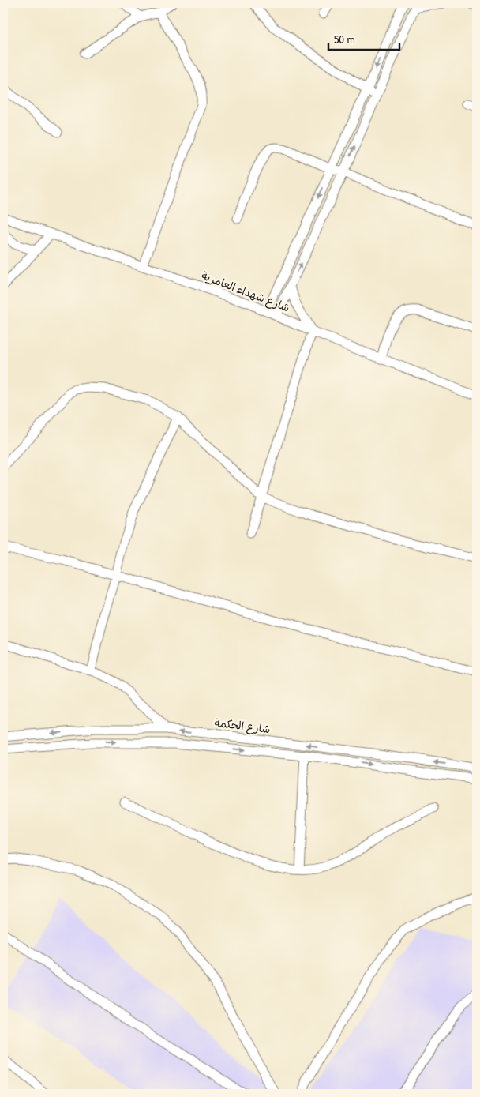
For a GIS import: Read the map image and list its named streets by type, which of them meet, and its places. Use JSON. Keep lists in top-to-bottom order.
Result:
{
  "streets": {
    "street": ["شارع شهداء العامرية", "شارع الحكمة"]
  },
  "scale_bar": "50 m"
}
